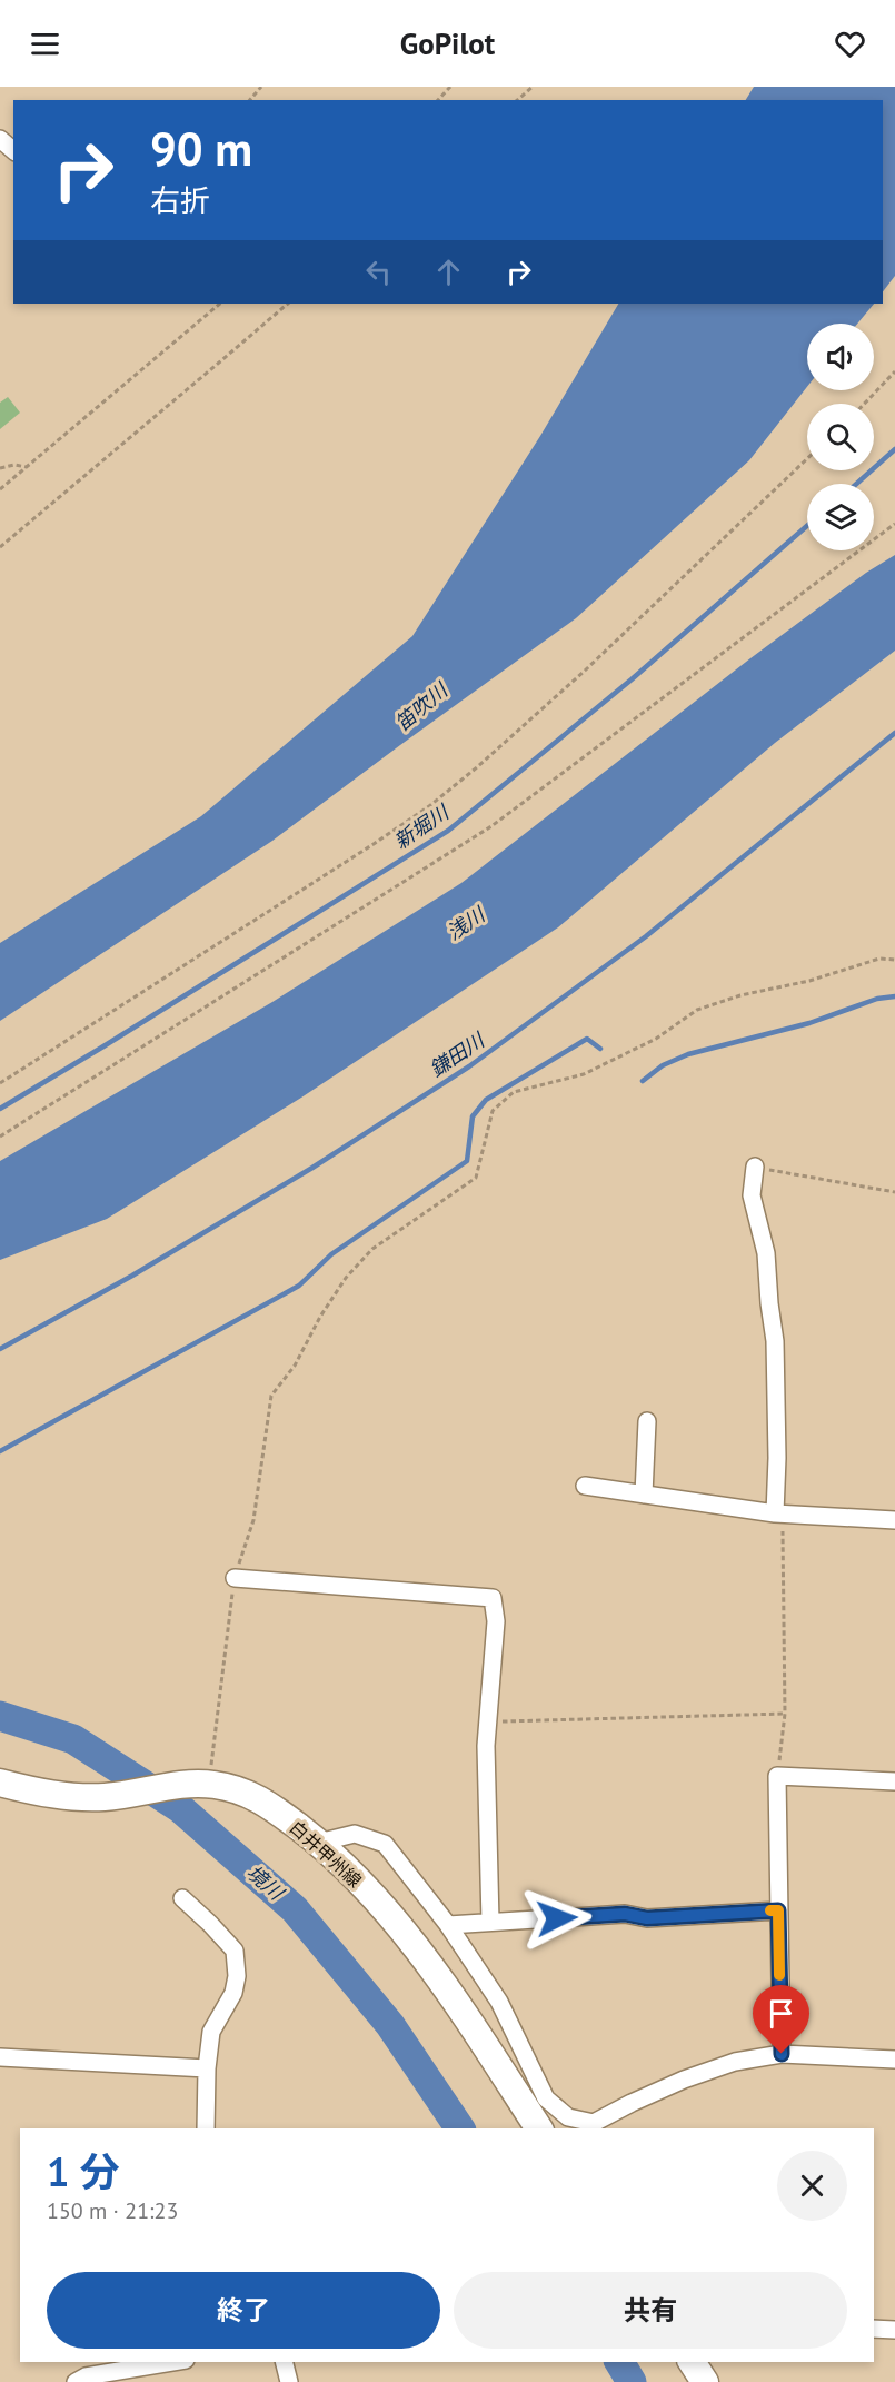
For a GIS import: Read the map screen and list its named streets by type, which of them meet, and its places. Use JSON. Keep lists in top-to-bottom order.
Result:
{
  "streets": {
    "main road": ["白井甲州線"]
  },
  "water": [
    "笛吹川",
    "新堀川",
    "浅川",
    "鎌田川",
    "境川"
  ],
  "page": {
    "header": "GoPilot",
    "turn": ["90 m", "右折"],
    "heading": ["1 分", "150 m · 21:23"],
    "buttons": ["終了", "共有"]
  }
}
